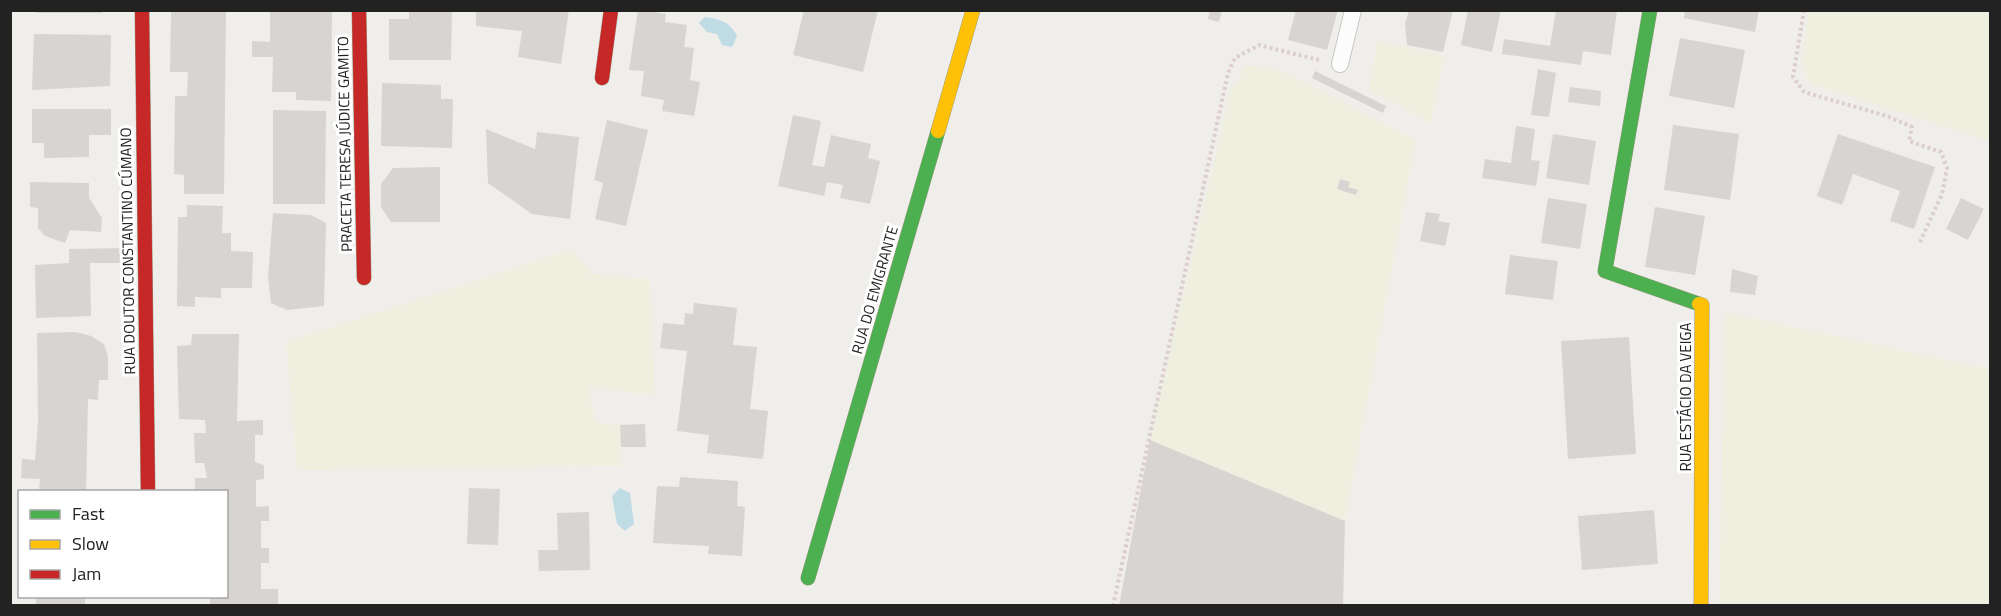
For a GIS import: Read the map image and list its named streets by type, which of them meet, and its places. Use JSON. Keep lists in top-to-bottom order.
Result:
{
  "streets": {
    "street": [
      "PRACETA TERESA JÚDICE GAMITO",
      "RUA DOUTOR CONSTANTINO CÚMANO",
      "RUA DO EMIGRANTE",
      "RUA ESTÁCIO DA VEIGA"
    ]
  },
  "legend": ["Fast", "Slow", "Jam"]
}
